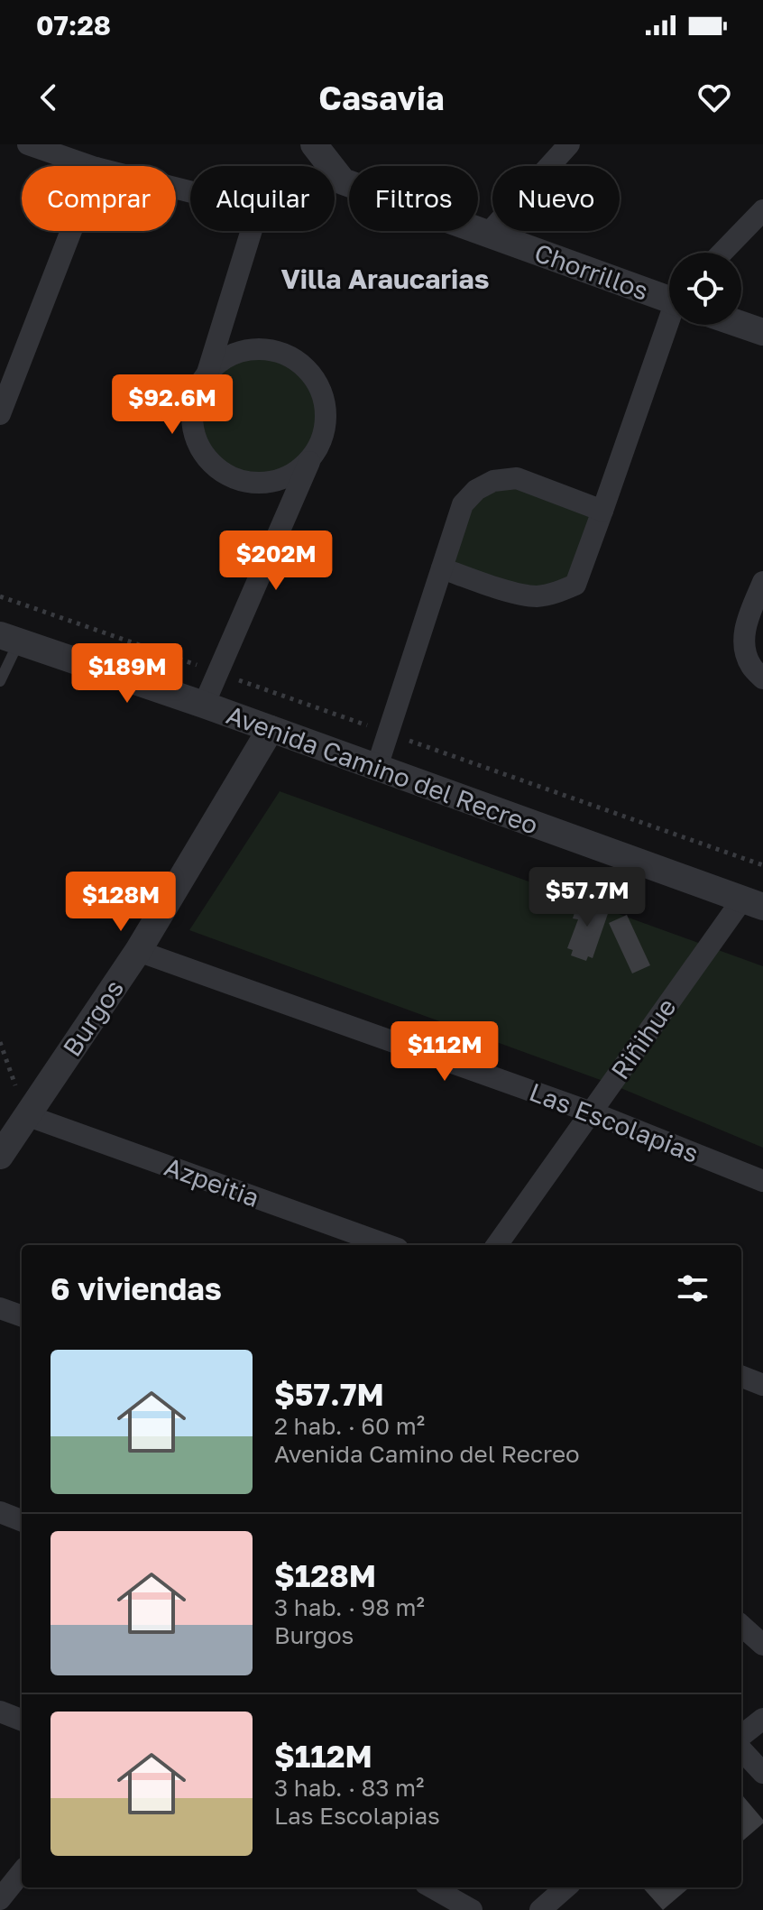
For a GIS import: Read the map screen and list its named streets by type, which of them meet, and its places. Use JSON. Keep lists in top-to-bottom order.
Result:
{
  "streets": {
    "street": [
      "Chorrillos",
      "Avenida Camino del Recreo",
      "Burgos",
      "Riñihue",
      "Las Escolapias",
      "Azpeitia"
    ]
  },
  "crossings": [
    ["Avenida Camino del Recreo", "Burgos"],
    ["Avenida Camino del Recreo", "Riñihue"],
    ["Burgos", "Las Escolapias"],
    ["Burgos", "Azpeitia"],
    ["Riñihue", "Las Escolapias"]
  ],
  "districts": ["Villa Araucarias"],
  "page": {
    "status": "07:28",
    "header": "Casavia",
    "chip": [
      "Comprar",
      "Alquilar",
      "Filtros",
      "Nuevo"
    ],
    "price": [
      "$92.6M",
      "$202M",
      "$189M",
      "$57.7M",
      "$128M",
      "$112M"
    ],
    "heading": "6 viviendas",
    "list": [
      {
        "name": "$57.7M",
        "note": "2 hab. · 60 m² · Avenida Camino del Recreo"
      },
      {
        "name": "$128M",
        "note": "3 hab. · 98 m² · Burgos"
      },
      {
        "name": "$112M",
        "note": "3 hab. · 83 m² · Las Escolapias"
      }
    ]
  }
}
